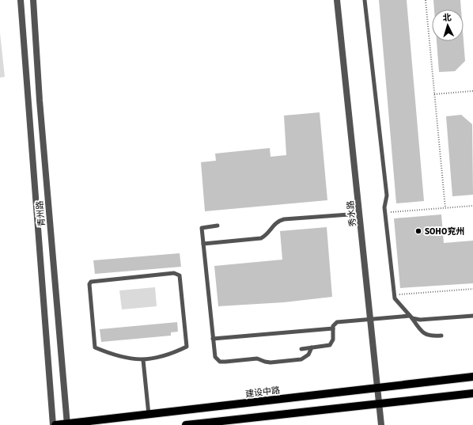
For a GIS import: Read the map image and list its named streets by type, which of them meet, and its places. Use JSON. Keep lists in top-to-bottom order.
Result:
{
  "streets": {
    "main road": ["建设中路"],
    "street": ["青州路", "秀水路"]
  },
  "crossings": [
    ["青州路", "建设中路"],
    ["秀水路", "建设中路"]
  ],
  "places": ["SOHO兖州"],
  "north": "top"
}
